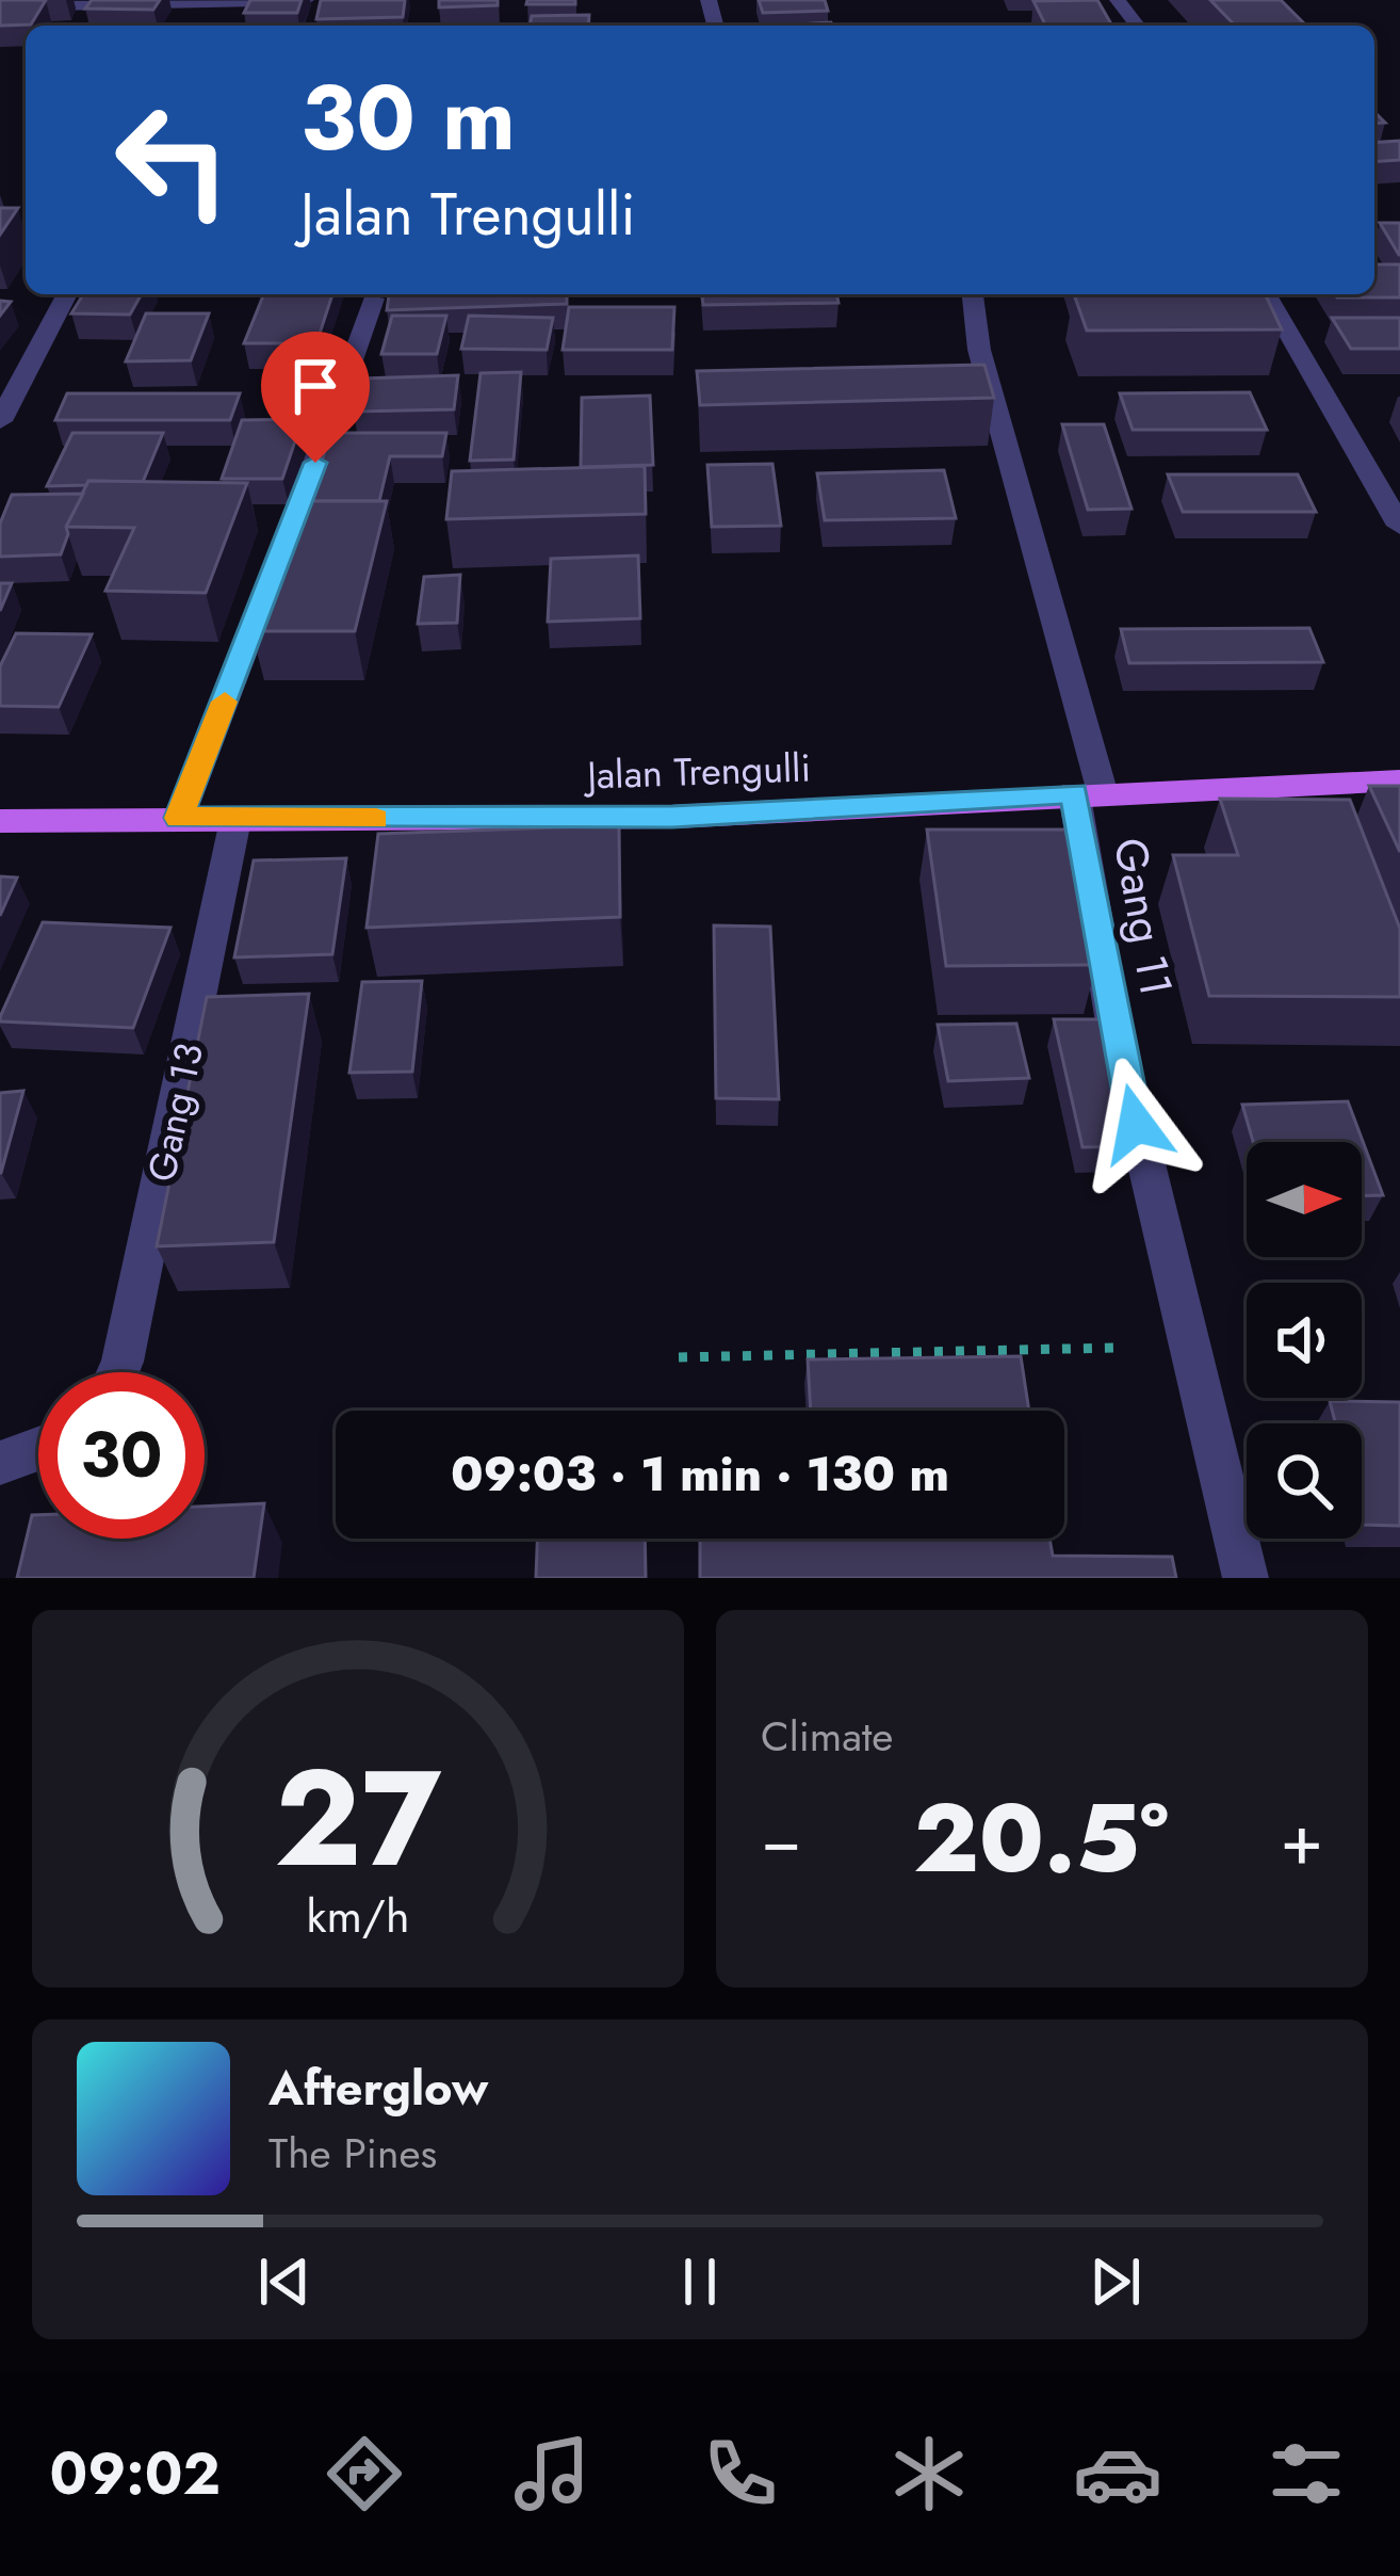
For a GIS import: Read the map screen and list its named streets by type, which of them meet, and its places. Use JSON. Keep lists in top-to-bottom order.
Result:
{
  "streets": {
    "main road": ["Jalan Trengulli"],
    "street": ["Gang 11", "Gang 13"]
  },
  "crossings": [
    ["Jalan Trengulli", "Gang 11"],
    ["Jalan Trengulli", "Gang 13"]
  ],
  "north": "right",
  "page": {
    "turn": ["30 m", "Jalan Trengulli"],
    "limit": "30",
    "trip": "09:03 · 1 min · 130 m",
    "tile": "Climate",
    "heat": ["−", "20.5°", "+"],
    "song": ["Afterglow", "The Pines"],
    "tabs": "09:02",
    "gauge": ["27", "km/h"]
  }
}
